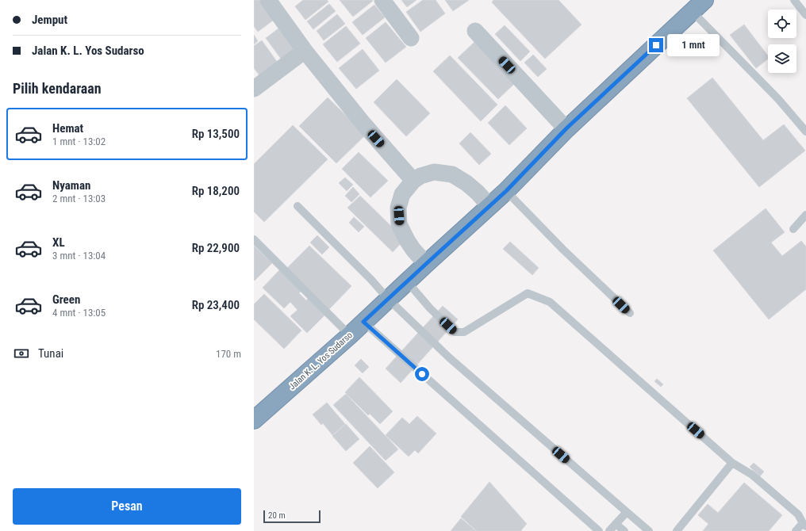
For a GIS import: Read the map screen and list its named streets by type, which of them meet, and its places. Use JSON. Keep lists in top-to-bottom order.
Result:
{
  "streets": {
    "highway": ["Jalan K. L. Yos Sudarso"]
  },
  "scale_bar": "20 m",
  "page": {
    "banner": ["Jemput", "Jalan K. L. Yos Sudarso"],
    "bubble": "1 mnt",
    "heading": "Pilih kendaraan",
    "list": [
      {
        "name": "Hemat",
        "note": "1 mnt · 13:02",
        "value": "Rp 13,500"
      },
      {
        "name": "Nyaman",
        "note": "2 mnt · 13:03",
        "value": "Rp 18,200"
      },
      {
        "name": "XL",
        "note": "3 mnt · 13:04",
        "value": "Rp 22,900"
      },
      {
        "name": "Green",
        "note": "4 mnt · 13:05",
        "value": "Rp 23,400"
      }
    ],
    "pay": ["Tunai", "170 m"],
    "buttons": "Pesan",
    "scale": "20 m"
  }
}
